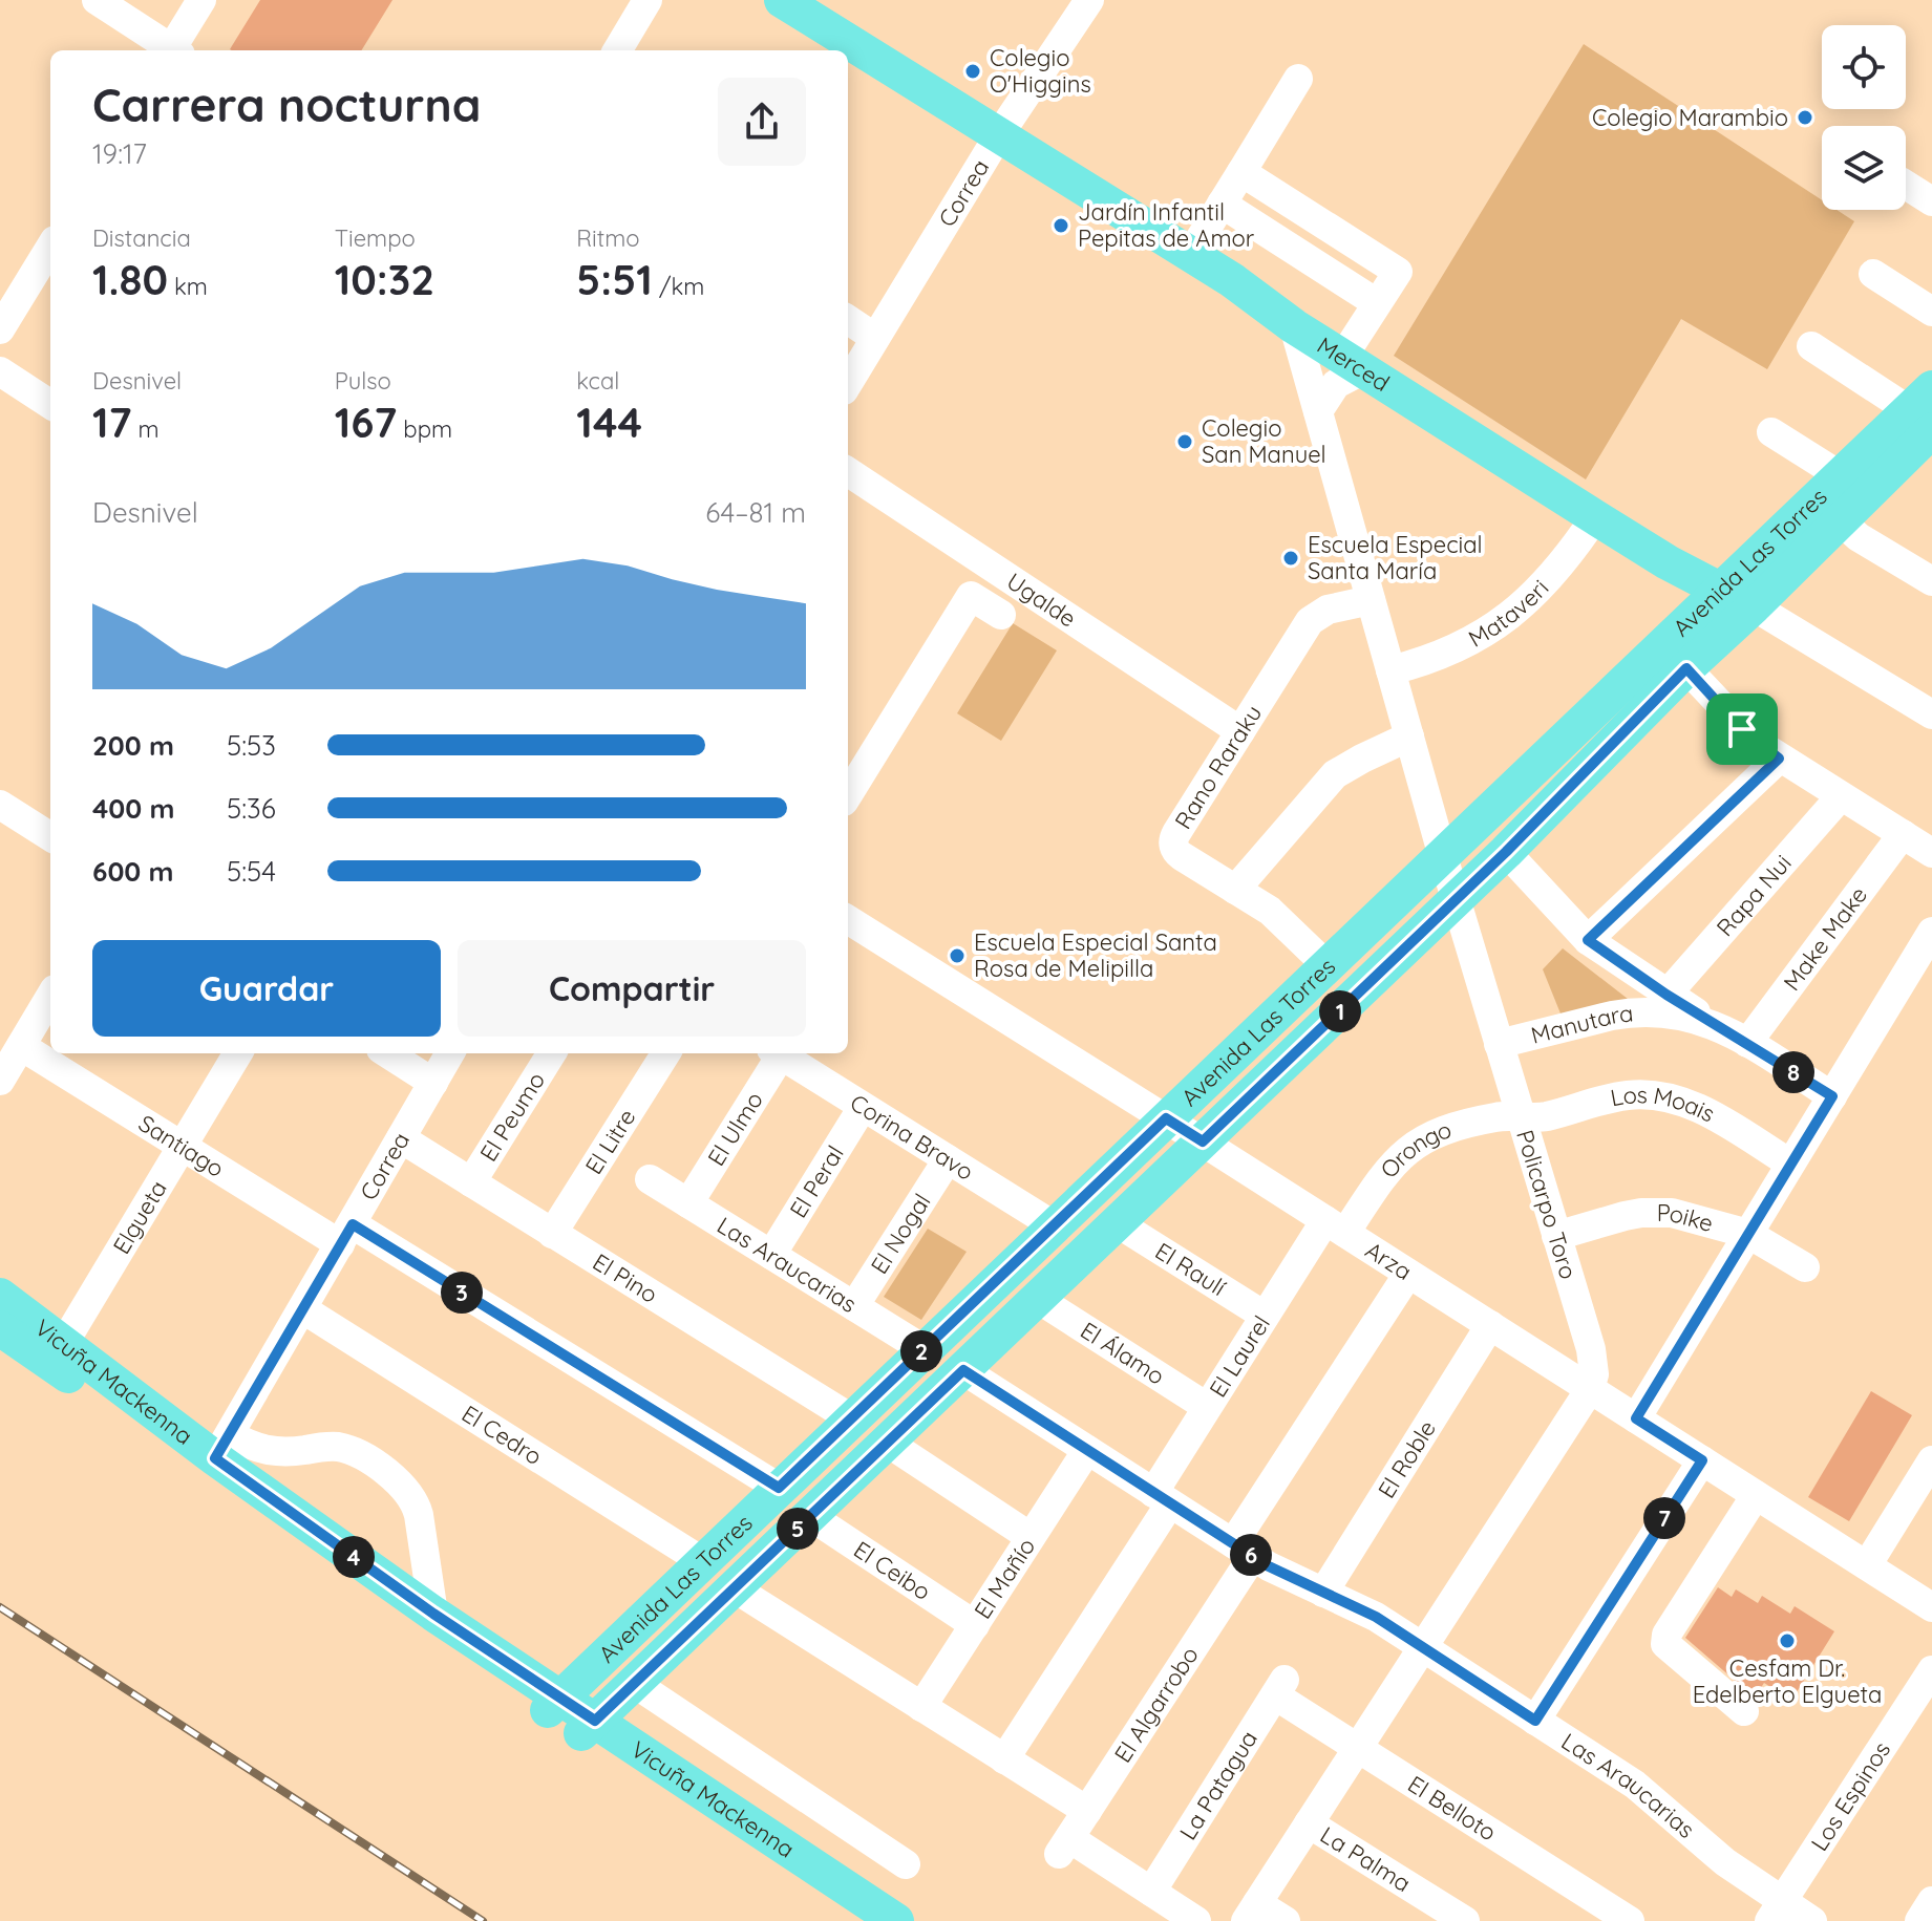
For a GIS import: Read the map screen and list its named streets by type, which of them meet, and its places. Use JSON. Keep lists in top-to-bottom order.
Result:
{
  "streets": {
    "main road": ["Merced", "Avenida Las Torres", "Vicuña Mackenna"],
    "street": [
      "Correa",
      "Ugalde",
      "Mataveri",
      "Rano Raraku",
      "Rapa Nui",
      "Make Make",
      "Manutara",
      "Los Moais",
      "El Peumo",
      "El Ulmo",
      "Corina Bravo",
      "El Litre",
      "Santiago",
      "Orongo",
      "El Peral",
      "Policarpo Toro",
      "Elgueta",
      "Poike",
      "El Nogal",
      "Arza",
      "Las Araucarias",
      "El Raulí",
      "El Pino",
      "El Álamo",
      "El Laurel",
      "El Cedro",
      "El Roble",
      "El Ceibo",
      "El Mañío",
      "El Algarrobo",
      "La Patagua",
      "Los Espinos",
      "El Belloto",
      "La Palma"
    ]
  },
  "crossings": [
    ["Correa", "Merced"],
    ["Correa", "Santiago"],
    ["Correa", "El Pino"],
    ["Correa", "Vicuña Mackenna"],
    ["Correa", "El Cedro"],
    ["Merced", "Avenida Las Torres"],
    ["Merced", "Mataveri"],
    ["Merced", "Policarpo Toro"],
    ["Avenida Las Torres", "Rano Raraku"],
    ["Avenida Las Torres", "Manutara"],
    ["Avenida Las Torres", "Corina Bravo"],
    ["Avenida Las Torres", "Policarpo Toro"],
    ["Avenida Las Torres", "Arza"],
    ["Avenida Las Torres", "Las Araucarias"],
    ["Avenida Las Torres", "El Raulí"],
    ["Avenida Las Torres", "El Pino"],
    ["Avenida Las Torres", "El Álamo"],
    ["Avenida Las Torres", "Vicuña Mackenna"],
    ["Avenida Las Torres", "El Cedro"],
    ["Avenida Las Torres", "El Ceibo"],
    ["Ugalde", "Rano Raraku"],
    ["Mataveri", "Policarpo Toro"],
    ["Rano Raraku", "Policarpo Toro"],
    ["Rapa Nui", "Manutara"],
    ["Make Make", "Manutara"],
    ["Manutara", "Policarpo Toro"],
    ["Los Moais", "Orongo"],
    ["Los Moais", "Policarpo Toro"],
    ["El Peumo", "El Pino"],
    ["El Ulmo", "Las Araucarias"],
    ["Corina Bravo", "El Peral"],
    ["Corina Bravo", "El Nogal"],
    ["El Litre", "El Pino"],
    ["Santiago", "Elgueta"],
    ["Orongo", "Policarpo Toro"],
    ["Orongo", "Arza"],
    ["Orongo", "El Laurel"],
    ["El Peral", "Las Araucarias"],
    ["Policarpo Toro", "Poike"],
    ["Policarpo Toro", "Arza"],
    ["Elgueta", "Vicuña Mackenna"],
    ["El Nogal", "Las Araucarias"],
    ["Arza", "El Laurel"],
    ["Arza", "El Roble"],
    ["Arza", "El Algarrobo"],
    ["Las Araucarias", "El Laurel"],
    ["Las Araucarias", "El Roble"],
    ["Las Araucarias", "El Mañío"],
    ["Las Araucarias", "El Algarrobo"],
    ["Las Araucarias", "Los Espinos"],
    ["El Raulí", "El Laurel"],
    ["El Álamo", "El Laurel"],
    ["El Ceibo", "El Mañío"],
    ["El Algarrobo", "La Patagua"],
    ["La Patagua", "El Belloto"]
  ],
  "places": [
    "Colegio O'Higgins",
    "Colegio Marambio",
    "Jardín Infantil Pepitas de Amor",
    "Colegio San Manuel",
    "Escuela Especial Santa María",
    "Escuela Especial Santa Rosa de Melipilla",
    "Cesfam Dr. Edelberto Elgueta"
  ],
  "page": {
    "heading": ["Carrera nocturna", "19:17"],
    "stats": [
      ["Distancia", "1.80 km"],
      ["Tiempo", "10:32"],
      ["Ritmo", "5:51 /km"],
      ["Desnivel", "17 m"],
      ["Pulso", "167 bpm"],
      ["kcal", "144"]
    ],
    "chart": ["Desnivel", "64–81 m"],
    "list": [
      {
        "name": "200 m",
        "note": "5:53"
      },
      {
        "name": "400 m",
        "note": "5:36"
      },
      {
        "name": "600 m",
        "note": "5:54"
      }
    ],
    "buttons": ["Guardar", "Compartir"],
    "pins": [
      "1",
      "8",
      "3",
      "2",
      "7",
      "5",
      "6",
      "4"
    ]
  }
}
